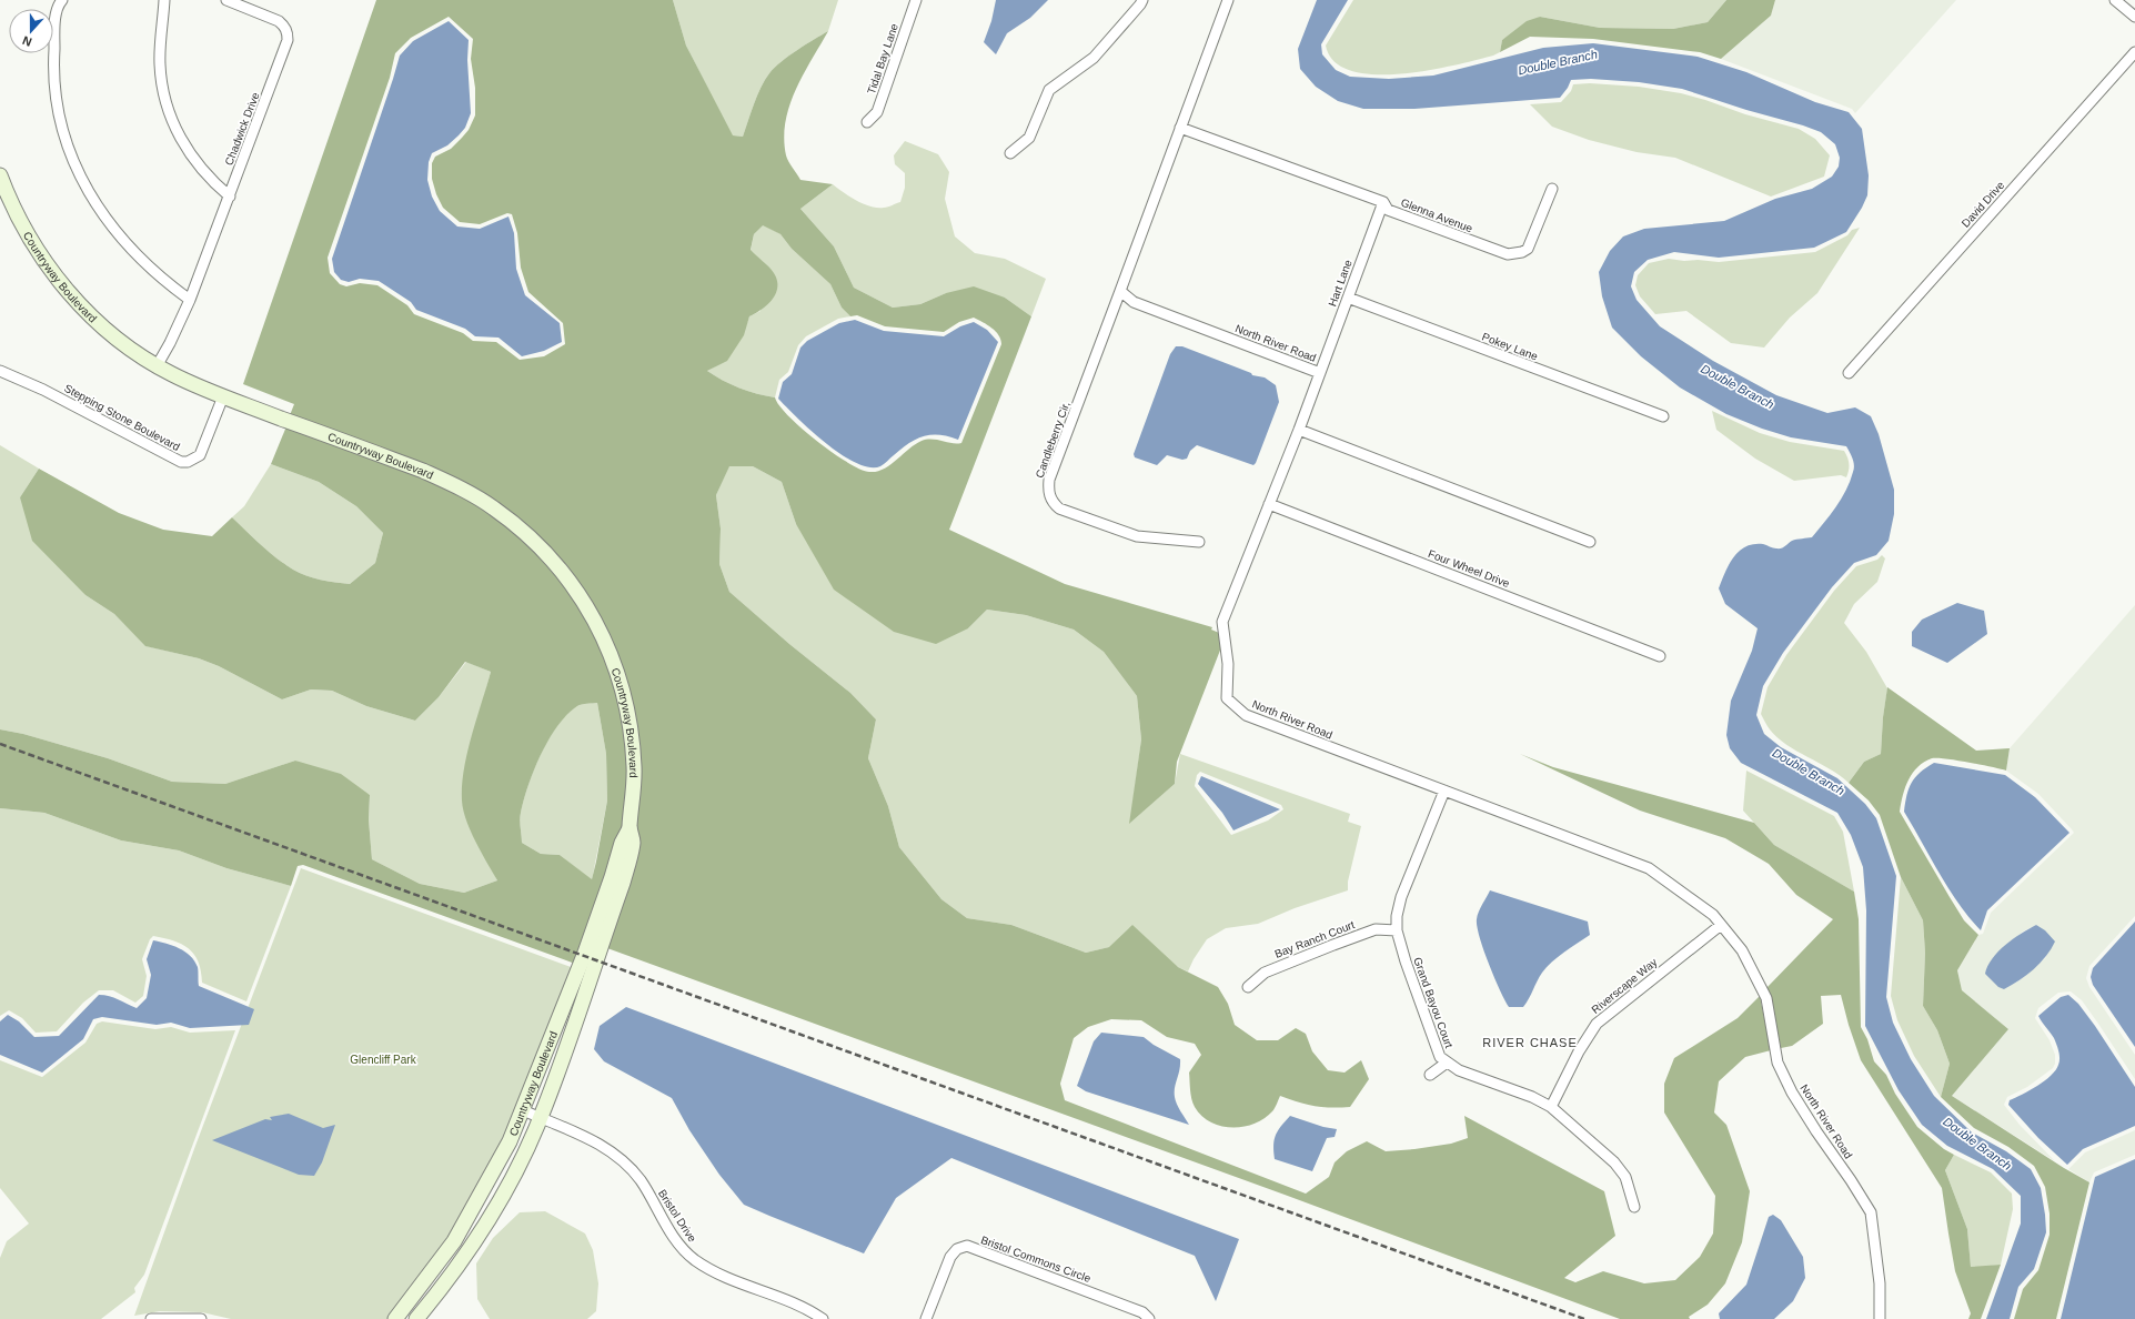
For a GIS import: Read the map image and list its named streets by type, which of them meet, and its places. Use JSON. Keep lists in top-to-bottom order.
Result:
{
  "streets": {
    "street": [
      "Tidal Bay Lane",
      "Chadwick Drive",
      "David Drive",
      "Glenna Avenue",
      "Countryway Boulevard",
      "Hart Lane",
      "North River Road",
      "Pokey Lane",
      "Stepping Stone Boulevard",
      "Candleberry Cir,",
      "Four Wheel Drive",
      "Bay Ranch Court",
      "Riverscape Way",
      "Grand Bayou Court",
      "Bristol Drive",
      "Bristol Commons Circle"
    ]
  },
  "crossings": [
    ["Chadwick Drive", "Countryway Boulevard"],
    ["Glenna Avenue", "Hart Lane"],
    ["Countryway Boulevard", "Stepping Stone Boulevard"],
    ["Countryway Boulevard", "Bristol Drive"],
    ["Hart Lane", "North River Road"],
    ["Hart Lane", "Pokey Lane"],
    ["North River Road", "Candleberry Cir,"],
    ["North River Road", "Four Wheel Drive"],
    ["North River Road", "Riverscape Way"],
    ["North River Road", "Grand Bayou Court"],
    ["Bay Ranch Court", "Grand Bayou Court"],
    ["Riverscape Way", "Grand Bayou Court"]
  ],
  "districts": ["RIVER CHASE"],
  "water": ["Double Branch"],
  "parks": ["Glencliff Park"],
  "north": "bottom"
}
